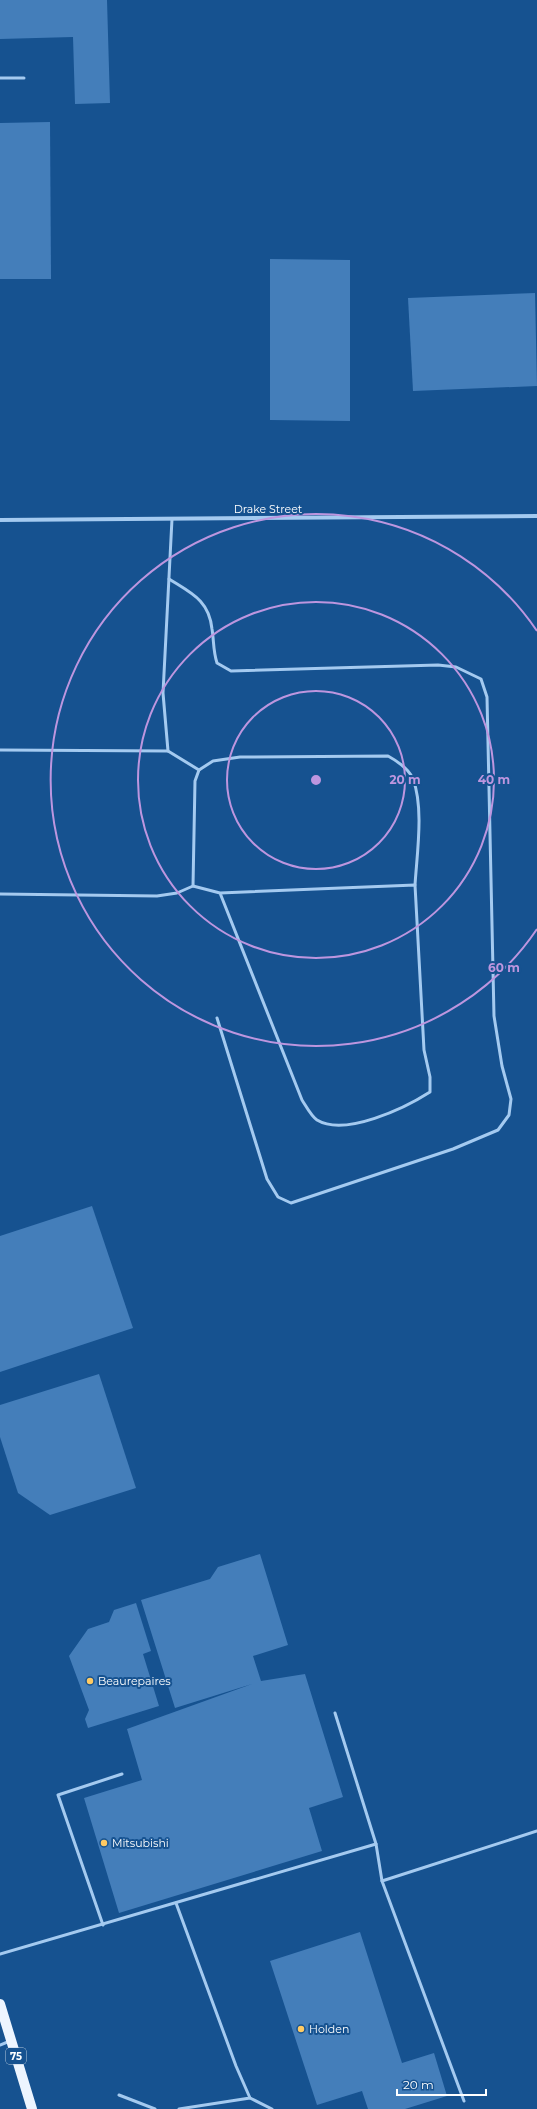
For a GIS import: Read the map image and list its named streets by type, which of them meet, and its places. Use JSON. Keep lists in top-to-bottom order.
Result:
{
  "streets": {
    "main road": ["75"],
    "street": ["Drake Street"]
  },
  "places": ["Beaurepaires", "Mitsubishi", "Holden"],
  "scale_bar": "20 m",
  "rings": ["20 m", "40 m", "60 m"]
}
